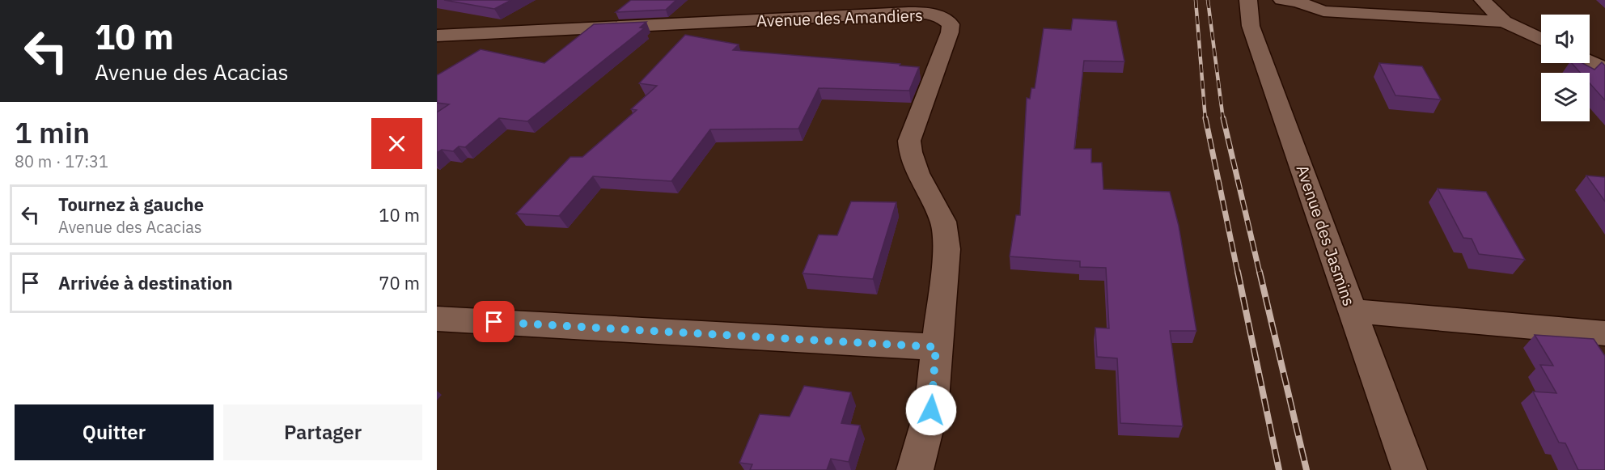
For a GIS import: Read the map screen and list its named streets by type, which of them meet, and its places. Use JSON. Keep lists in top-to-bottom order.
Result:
{
  "streets": {
    "street": ["Avenue des Amandiers", "Avenue des Jasmins"]
  },
  "page": {
    "turn": ["10 m", "Avenue des Acacias"],
    "heading": ["1 min", "80 m · 17:31"],
    "list": [
      {
        "name": "Tournez à gauche",
        "note": "Avenue des Acacias",
        "value": "10 m"
      },
      {
        "name": "Arrivée à destination",
        "value": "70 m"
      }
    ],
    "buttons": ["Quitter", "Partager"]
  }
}
